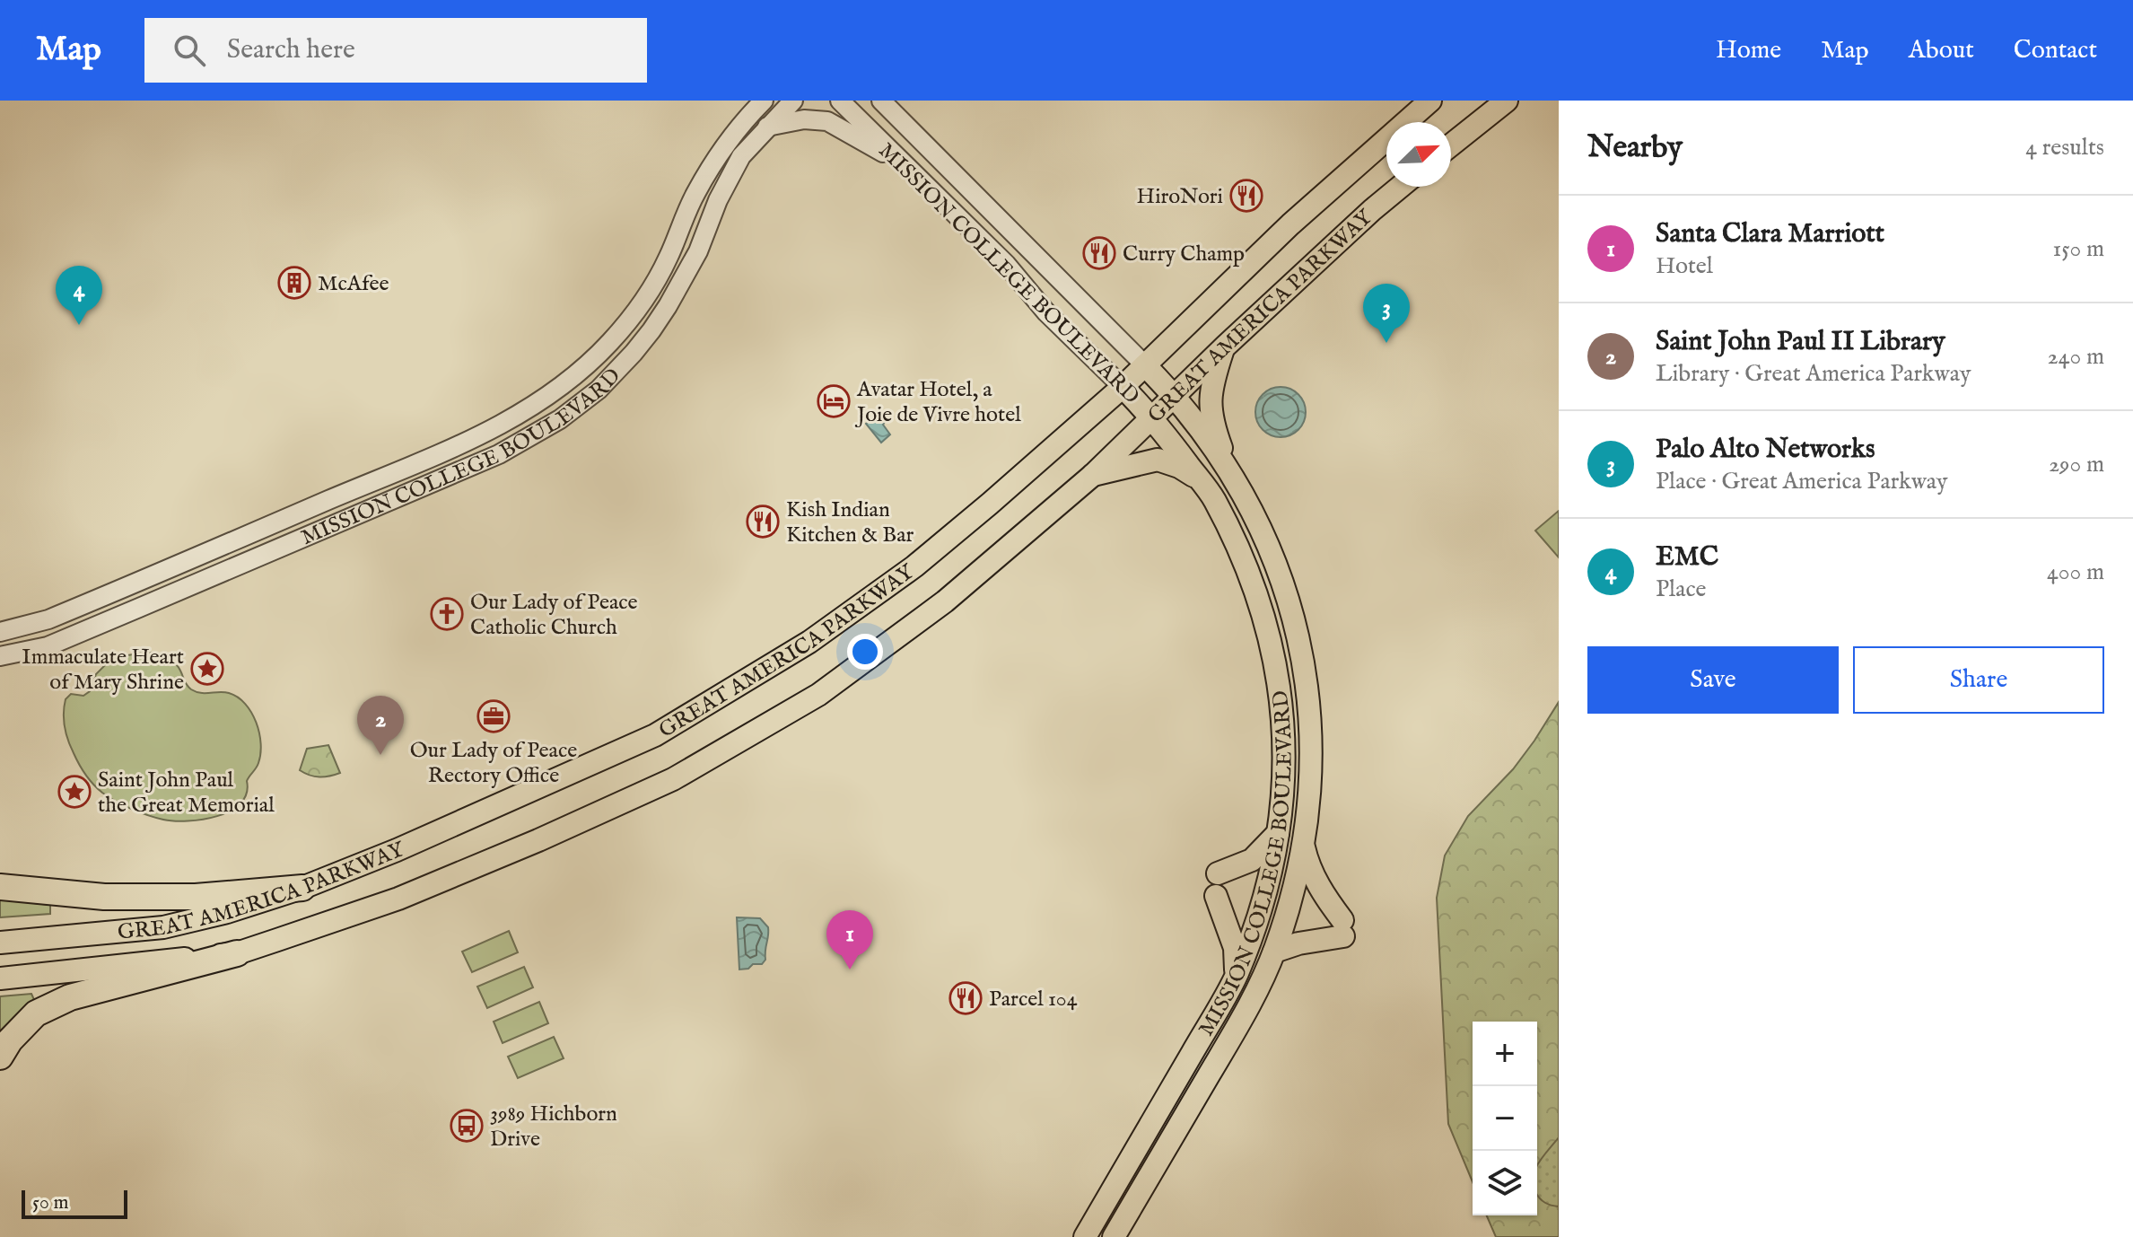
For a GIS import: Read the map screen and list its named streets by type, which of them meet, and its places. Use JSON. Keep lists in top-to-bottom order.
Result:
{
  "streets": {
    "main road": ["MISSION COLLEGE BOULEVARD", "GREAT AMERICA PARKWAY"]
  },
  "crossings": [
    ["MISSION COLLEGE BOULEVARD", "GREAT AMERICA PARKWAY"]
  ],
  "places": {
    "restaurant": [
      "HiroNori",
      "Curry Champ",
      "Kish Indian Kitchen & Bar",
      "Parcel 104"
    ],
    "building": ["McAfee"],
    "hotel": ["Avatar Hotel, a Joie de Vivre hotel"],
    "church": ["Our Lady of Peace Catholic Church"],
    "place": ["Immaculate Heart of Mary Shrine", "Saint John Paul the Great Memorial"],
    "office": ["Our Lady of Peace Rectory Office"],
    "bus stop": ["3989 Hichborn Drive"]
  },
  "scale_bar": "50 m",
  "north": "top right",
  "page": {
    "header": "Map",
    "search": "Search here",
    "nav": [
      "Home",
      "Map",
      "About",
      "Contact"
    ],
    "heading": ["Nearby", "4 results"],
    "list": [
      {
        "mark": "1",
        "name": "Santa Clara Marriott",
        "note": "Hotel",
        "value": "150 m"
      },
      {
        "mark": "2",
        "name": "Saint John Paul II Library",
        "note": "Library · Great America Parkway",
        "value": "240 m"
      },
      {
        "mark": "3",
        "name": "Palo Alto Networks",
        "note": "Place · Great America Parkway",
        "value": "290 m"
      },
      {
        "mark": "4",
        "name": "EMC",
        "note": "Place",
        "value": "400 m"
      }
    ],
    "pins": [
      "4",
      "3",
      "2",
      "1"
    ],
    "buttons": ["Save", "Share"],
    "map_buttons": ["+", "−"],
    "scale": "50 m"
  }
}
